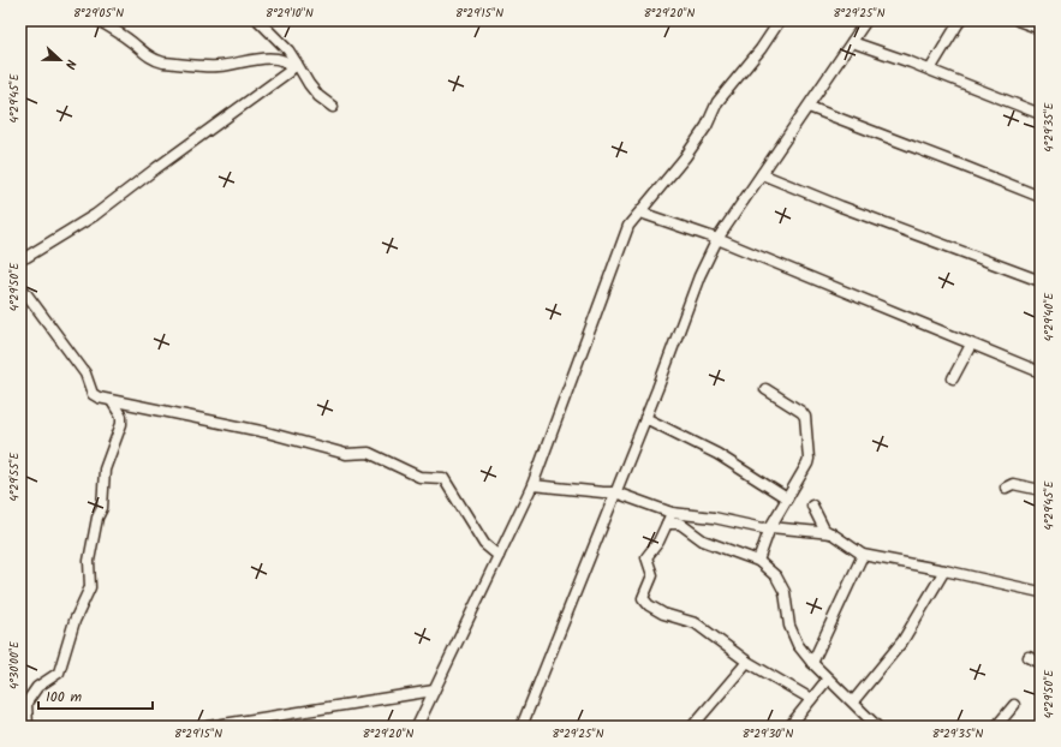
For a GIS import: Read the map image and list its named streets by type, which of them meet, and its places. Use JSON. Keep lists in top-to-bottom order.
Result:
{
  "scale_bar": "100 m",
  "north": "right",
  "coordinates": [
    "8°29'05\"N",
    "8°29'10\"N",
    "8°29'15\"N",
    "8°29'20\"N",
    "8°29'25\"N",
    "4°29'45\"E",
    "4°29'35\"E",
    "4°29'50\"E",
    "4°29'40\"E",
    "4°29'55\"E",
    "4°30'00\"E",
    "8°29'30\"N",
    "8°29'35\"N"
  ]
}
